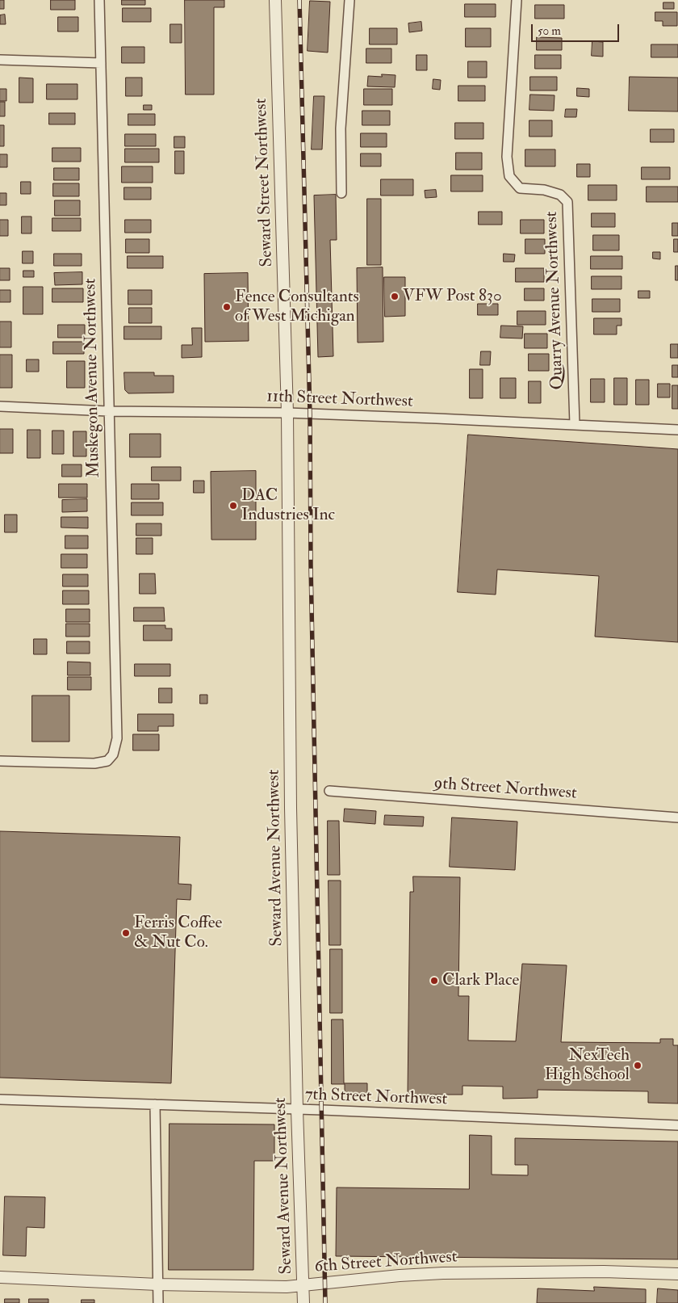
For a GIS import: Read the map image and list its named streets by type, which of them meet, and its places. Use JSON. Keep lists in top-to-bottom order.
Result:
{
  "streets": {
    "street": [
      "Seward Street Northwest",
      "Quarry Avenue Northwest",
      "Muskegon Avenue Northwest",
      "11th Street Northwest",
      "9th Street Northwest",
      "Seward Avenue Northwest",
      "7th Street Northwest",
      "6th Street Northwest"
    ]
  },
  "crossings": [
    ["Seward Street Northwest", "11th Street Northwest"],
    ["Seward Street Northwest", "Seward Avenue Northwest"],
    ["Quarry Avenue Northwest", "11th Street Northwest"],
    ["Muskegon Avenue Northwest", "11th Street Northwest"],
    ["11th Street Northwest", "Seward Avenue Northwest"],
    ["Seward Avenue Northwest", "7th Street Northwest"],
    ["Seward Avenue Northwest", "6th Street Northwest"]
  ],
  "places": [
    "VFW Post 830",
    "Fence Consultants of West Michigan",
    "DAC Industries Inc",
    "Ferris Coffee & Nut Co.",
    "Clark Place",
    "NexTech High School"
  ],
  "scale_bar": "50 m"
}
